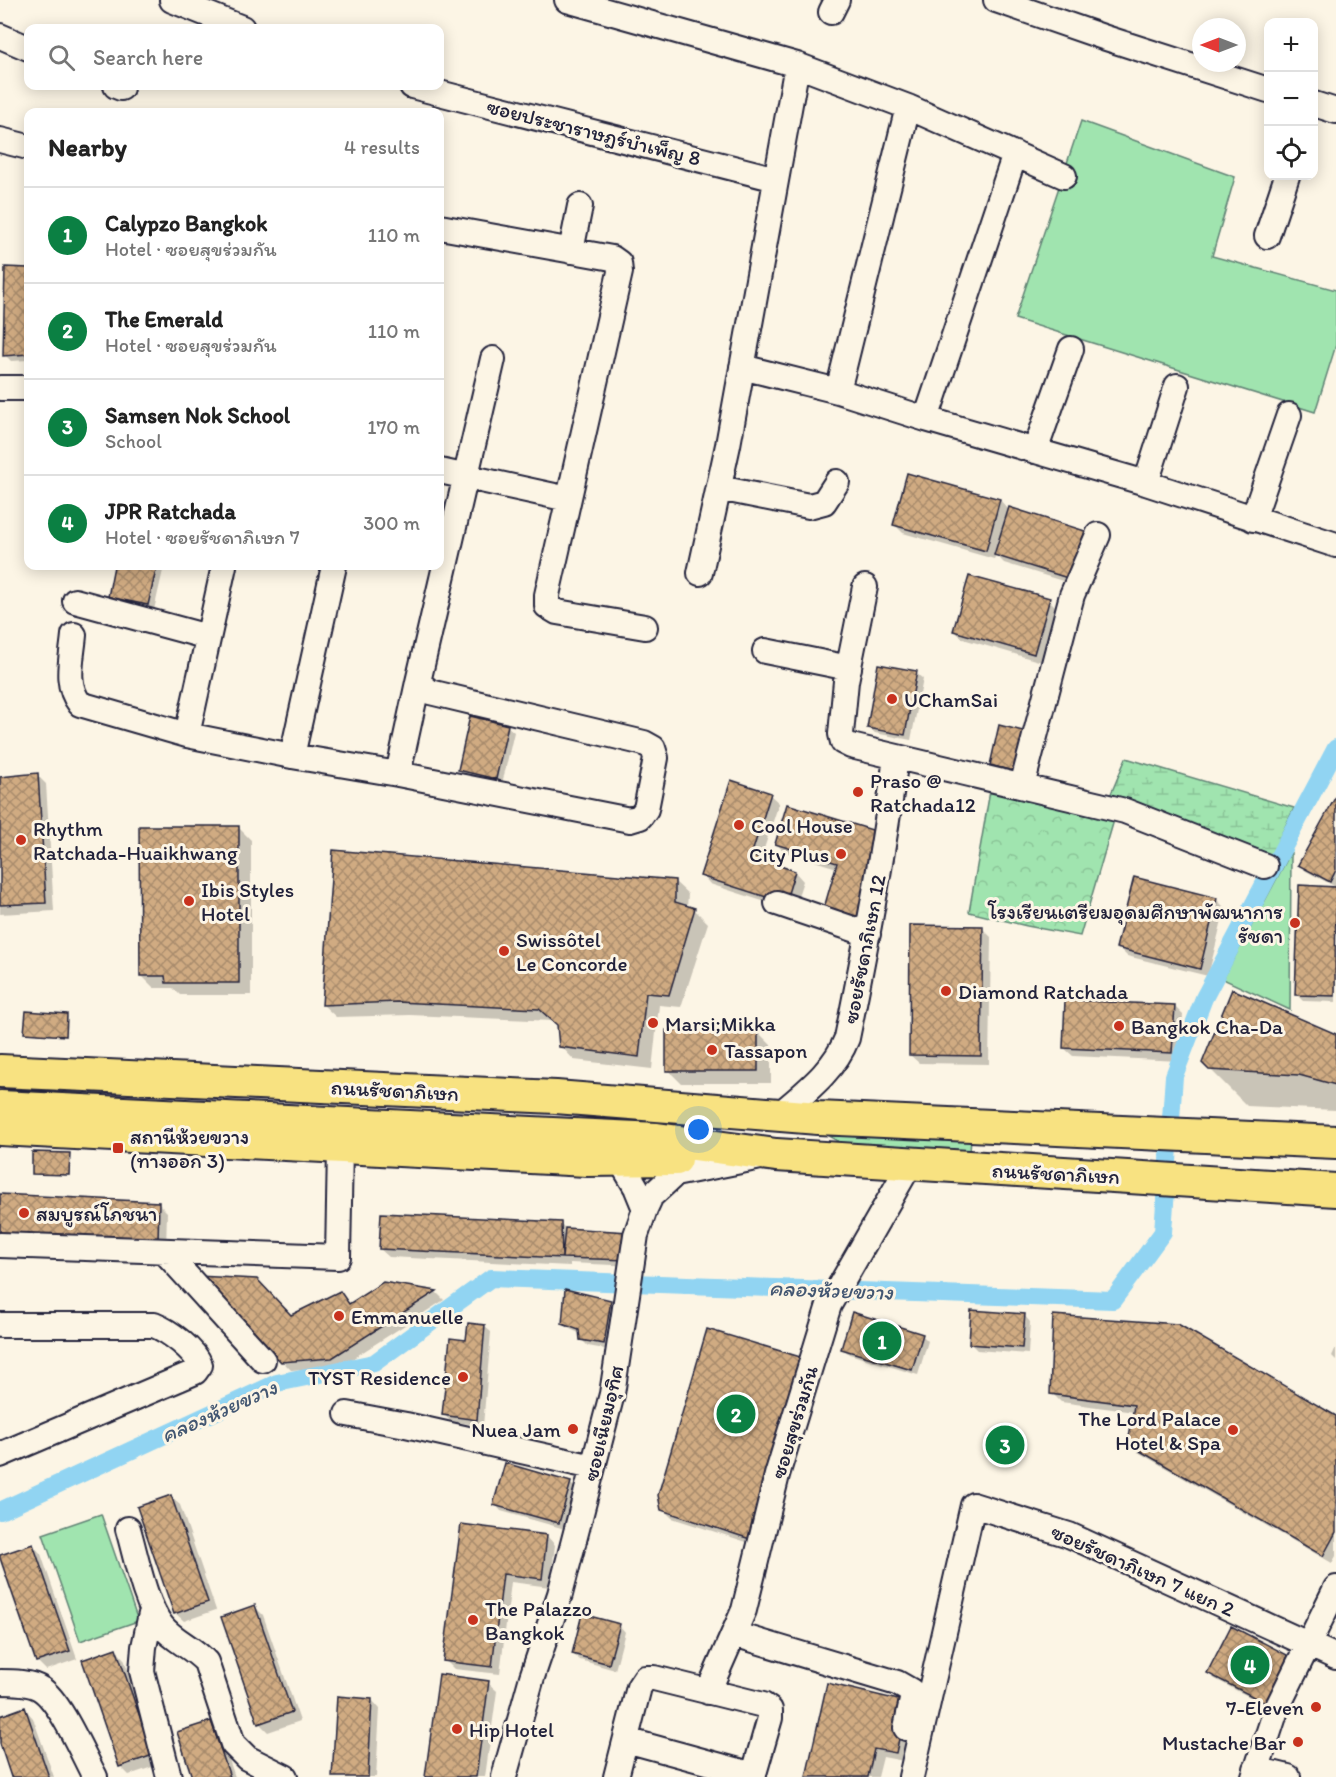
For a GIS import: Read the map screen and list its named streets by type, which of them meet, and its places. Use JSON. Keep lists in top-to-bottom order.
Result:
{
  "streets": {
    "main road": ["ถนนรัชดาภิเษก"],
    "street": [
      "ซอยประชาราษฎร์บำเพ็ญ 8",
      "ซอยรัชดาภิเษก 12",
      "ซอยสุขร่วมกัน",
      "ซอยเนียมอุทิศ",
      "ซอยรัชดาภิเษก 7 แยก 2"
    ]
  },
  "crossings": [
    ["ซอยรัชดาภิเษก 12", "ถนนรัชดาภิเษก"],
    ["ถนนรัชดาภิเษก", "ซอยสุขร่วมกัน"],
    ["ถนนรัชดาภิเษก", "ซอยเนียมอุทิศ"]
  ],
  "water": ["คลองห้วยขวาง"],
  "places": {
    "other": [
      "UChamSai",
      "Praso @ Ratchada12",
      "Cool House",
      "Rhythm Ratchada-Huaikhwang",
      "City Plus",
      "Ibis Styles Hotel",
      "โรงเรียนเตรียมอุดมศึกษาพัฒนาการ รัชดา",
      "Swissôtel Le Concorde",
      "Diamond Ratchada",
      "Marsi;Mikka",
      "Bangkok Cha-Da",
      "Tassapon",
      "สมบูรณ์โภชนา",
      "Emmanuelle",
      "TYST Residence",
      "Nuea Jam",
      "The Lord Palace Hotel & Spa",
      "The Palazzo Bangkok",
      "7-Eleven",
      "Hip Hotel",
      "Mustache Bar"
    ],
    "transit": ["สถานีห้วยขวาง (ทางออก 3)"]
  },
  "north": "left",
  "page": {
    "map_buttons": ["+", "−"],
    "search": "Search here",
    "heading": ["Nearby", "4 results"],
    "list": [
      {
        "mark": "1",
        "name": "Calypzo Bangkok",
        "note": "Hotel · ซอยสุขร่วมกัน",
        "value": "110 m"
      },
      {
        "mark": "2",
        "name": "The Emerald",
        "note": "Hotel · ซอยสุขร่วมกัน",
        "value": "110 m"
      },
      {
        "mark": "3",
        "name": "Samsen Nok School",
        "note": "School",
        "value": "170 m"
      },
      {
        "mark": "4",
        "name": "JPR Ratchada",
        "note": "Hotel · ซอยรัชดาภิเษก 7",
        "value": "300 m"
      }
    ],
    "pins": [
      "1",
      "2",
      "3",
      "4"
    ]
  }
}
